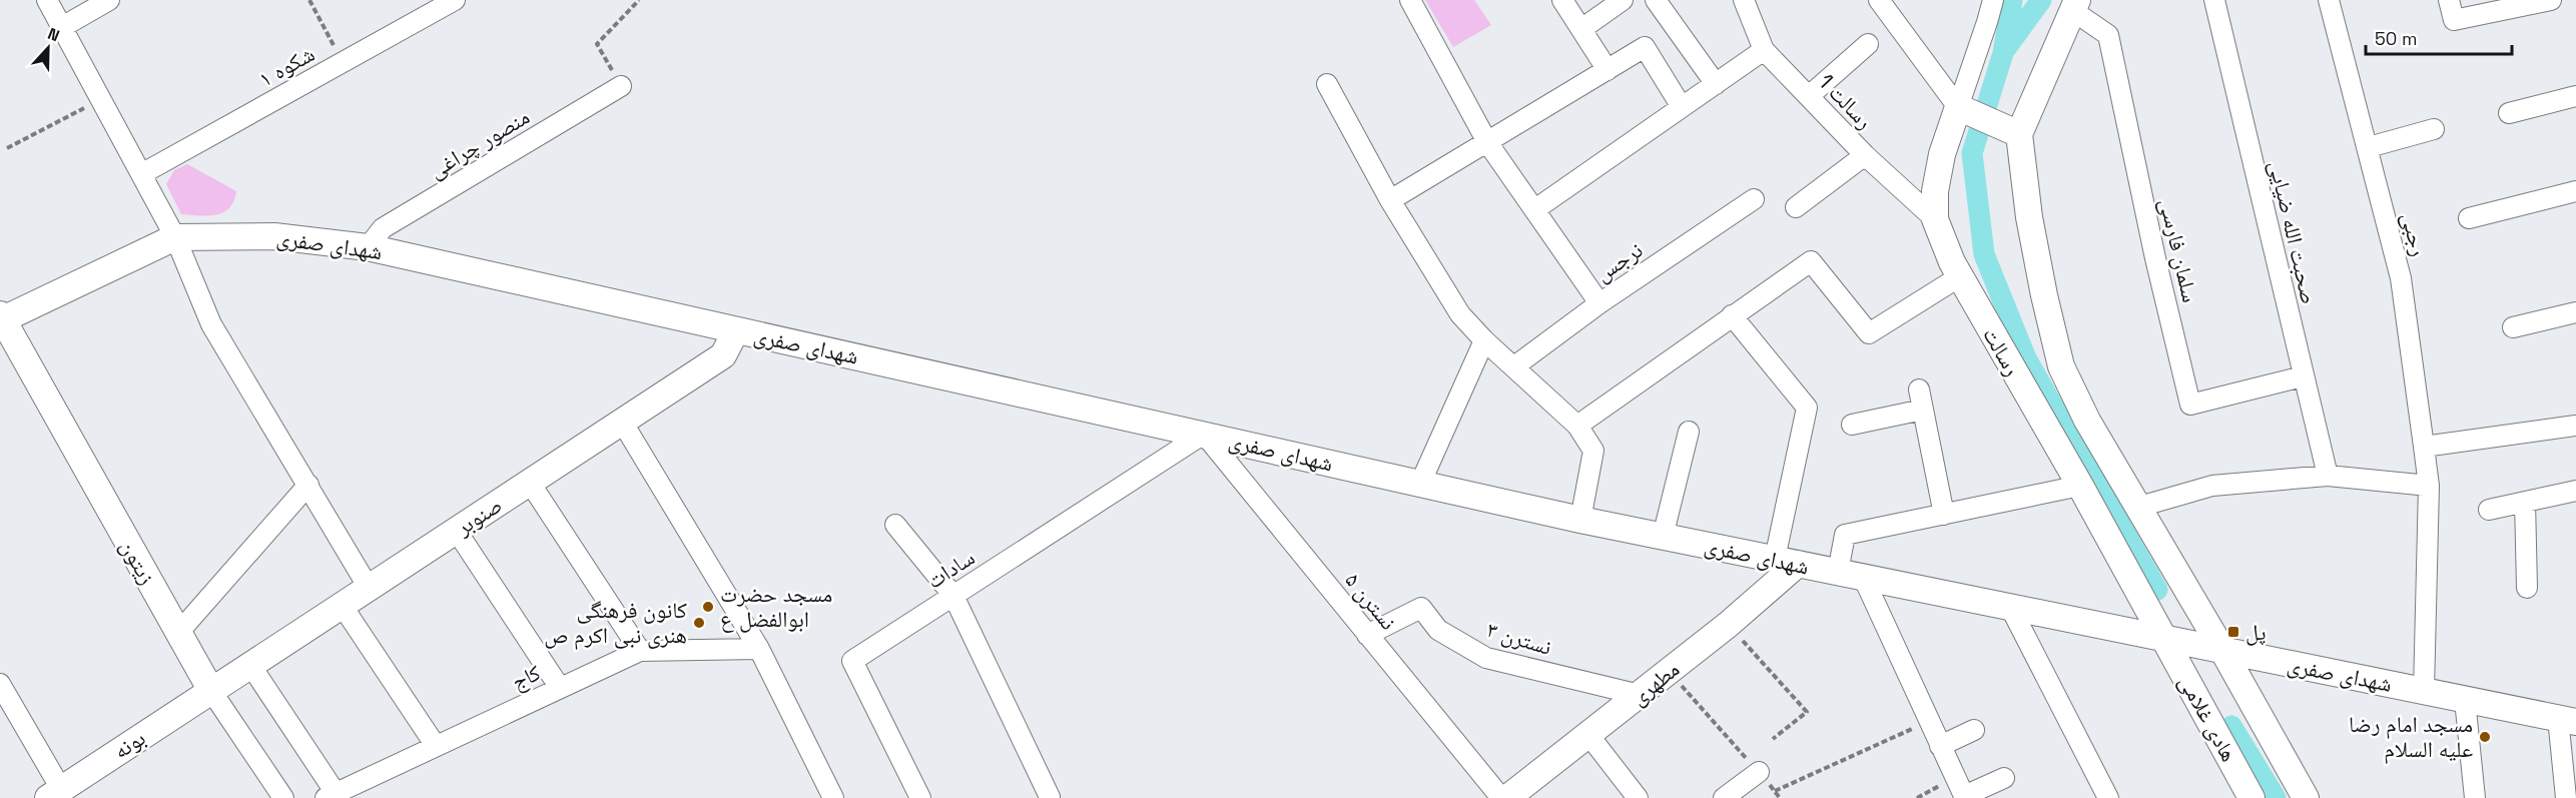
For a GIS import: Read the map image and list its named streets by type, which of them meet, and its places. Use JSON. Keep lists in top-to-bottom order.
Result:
{
  "streets": {
    "street": [
      "شکوه ۱",
      "رسالت 1",
      "منصور چراغی",
      "صحبت الله ضیایی",
      "رجبی",
      "شهدای صفری",
      "سلمان فارسی",
      "نرجس",
      "رسالت",
      "صنوبر",
      "زیتون",
      "سادات",
      "نسترن ۵",
      "نسترن ۳",
      "کاج",
      "مطهری",
      "هادی غلامی",
      "بونه"
    ]
  },
  "crossings": [
    ["رسالت 1", "رسالت"],
    ["منصور چراغی", "شهدای صفری"],
    ["صحبت الله ضیایی", "سلمان فارسی"],
    ["رجبی", "شهدای صفری"],
    ["شهدای صفری", "رسالت"],
    ["شهدای صفری", "صنوبر"],
    ["شهدای صفری", "زیتون"],
    ["شهدای صفری", "سادات"],
    ["شهدای صفری", "نسترن ۵"],
    ["شهدای صفری", "مطهری"],
    ["شهدای صفری", "هادی غلامی"],
    ["رسالت", "هادی غلامی"],
    ["صنوبر", "زیتون"],
    ["صنوبر", "بونه"],
    ["زیتون", "بونه"],
    ["سادات", "نسترن ۵"],
    ["نسترن ۵", "نسترن ۳"],
    ["نسترن ۳", "مطهری"]
  ],
  "places": {
    "other": ["مسجد حضرت ابوالفضل ع", "کانون فرهنگی هنری نبی اکرم ص", "مسجد امام رضا علیه السلام"],
    "transit": ["پل"]
  },
  "scale_bar": "50 m",
  "north": "top"
}
